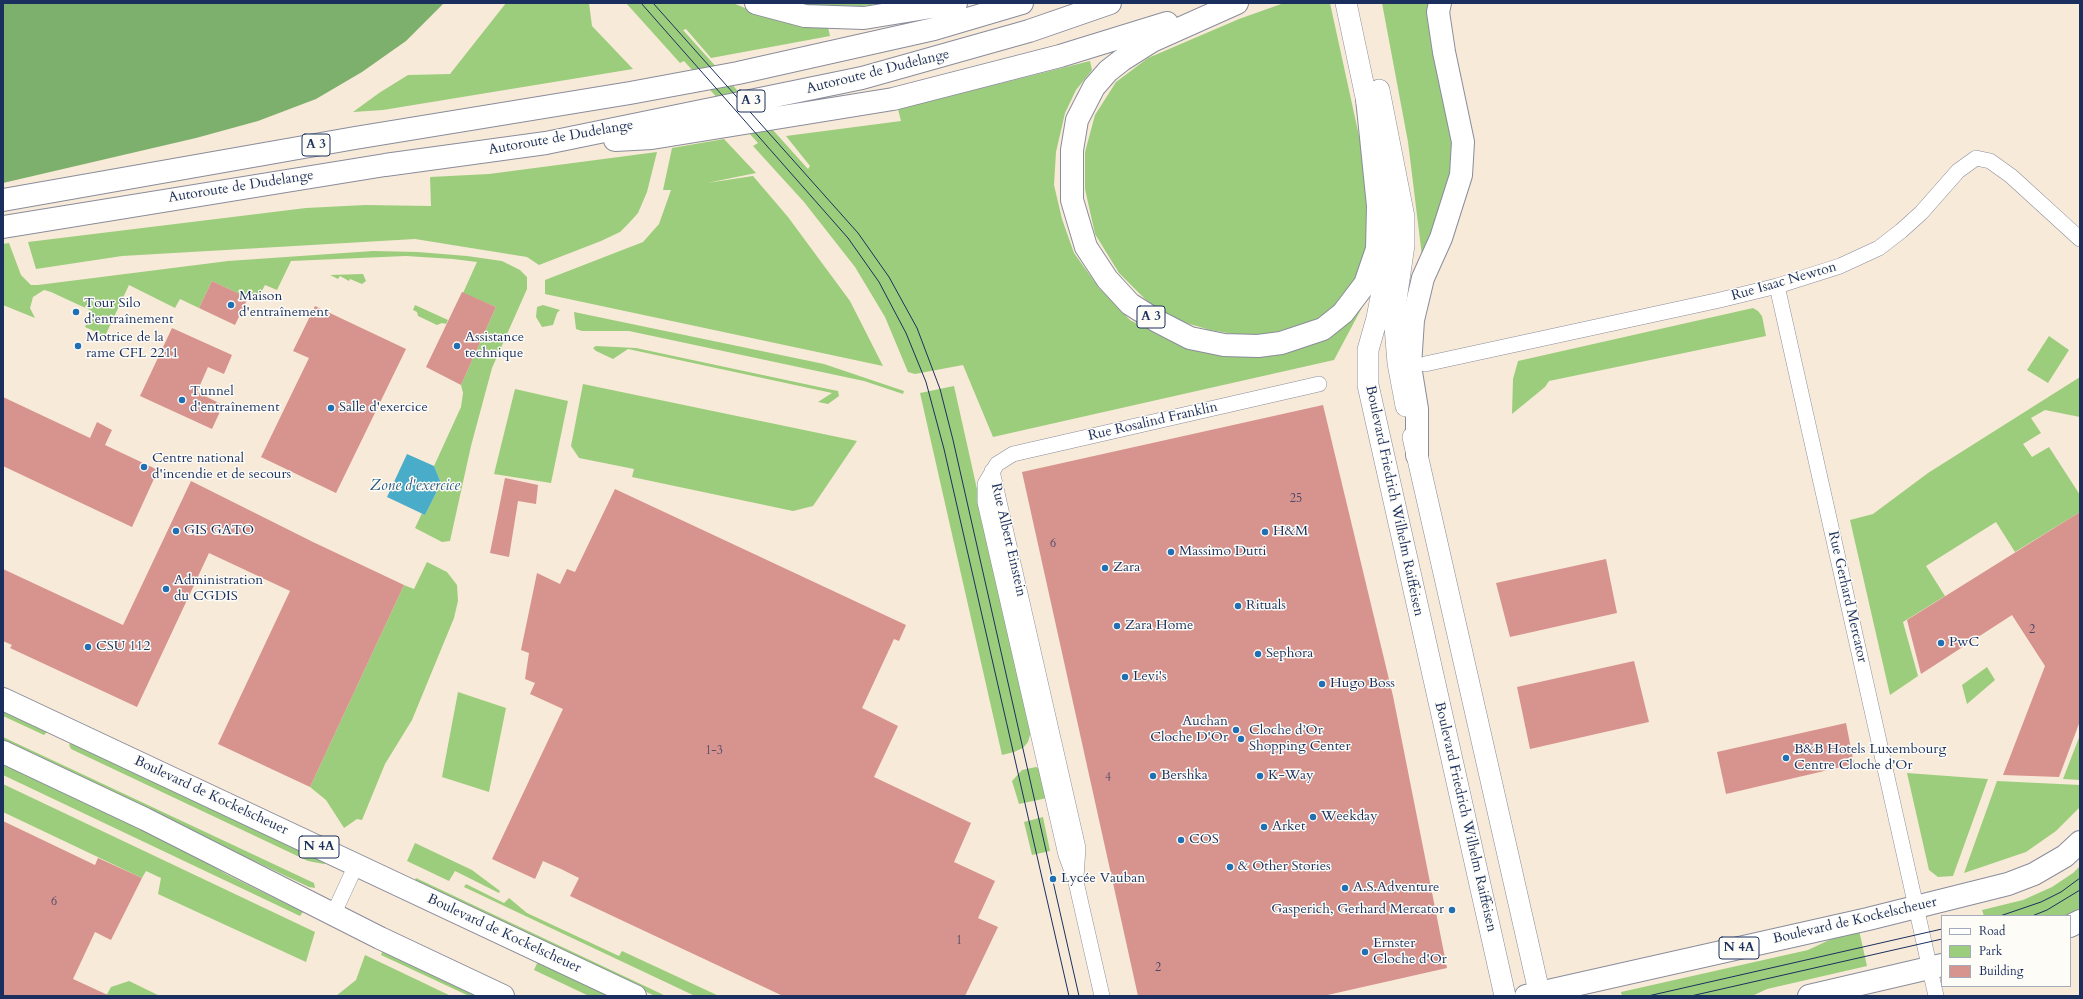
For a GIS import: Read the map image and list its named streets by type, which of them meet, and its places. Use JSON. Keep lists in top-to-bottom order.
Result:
{
  "streets": {
    "main road": [
      "Autoroute de Dudelange",
      "A 3",
      "Boulevard Friedrich Wilhelm Raiffeisen",
      "Boulevard de Kockelscheuer",
      "N 4A"
    ],
    "street": [
      "Rue Isaac Newton",
      "Rue Rosalind Franklin",
      "Rue Albert Einstein",
      "Rue Gerhard Mercator"
    ]
  },
  "crossings": [
    ["Autoroute de Dudelange", "A 3"],
    ["A 3", "Boulevard Friedrich Wilhelm Raiffeisen"],
    ["Rue Isaac Newton", "Rue Gerhard Mercator"],
    ["Rue Rosalind Franklin", "Rue Albert Einstein"],
    ["Rue Gerhard Mercator", "Boulevard de Kockelscheuer"]
  ],
  "water": ["Zone d'exercice"],
  "places": [
    "Maison d'entraînement",
    "Tour Silo d'entraînement",
    "Motrice de la rame CFL 2211",
    "Assistance technique",
    "Tunnel d'entraînement",
    "Salle d'exercice",
    "Centre national d'incendie et de secours",
    "GIS GATO",
    "H&M",
    "Massimo Dutti",
    "Zara",
    "Administration du CGDIS",
    "Rituals",
    "Zara Home",
    "PwC",
    "CSU 112",
    "Sephora",
    "Levi's",
    "Hugo Boss",
    "Auchan Cloche D'Or",
    "Cloche d’Or Shopping Center",
    "B&B Hotels Luxembourg Centre Cloche d'Or",
    "Bershka",
    "K-Way",
    "Weekday",
    "Arket",
    "COS",
    "& Other Stories",
    "Lycée Vauban",
    "A.S.Adventure",
    "Gasperich, Gerhard Mercator",
    "Ernster Cloche d'Or"
  ],
  "house_numbers": [
    "25",
    "6",
    "2",
    "1-3",
    "4",
    "6",
    "1",
    "2"
  ],
  "legend": ["Road", "Park", "Building"]
}
